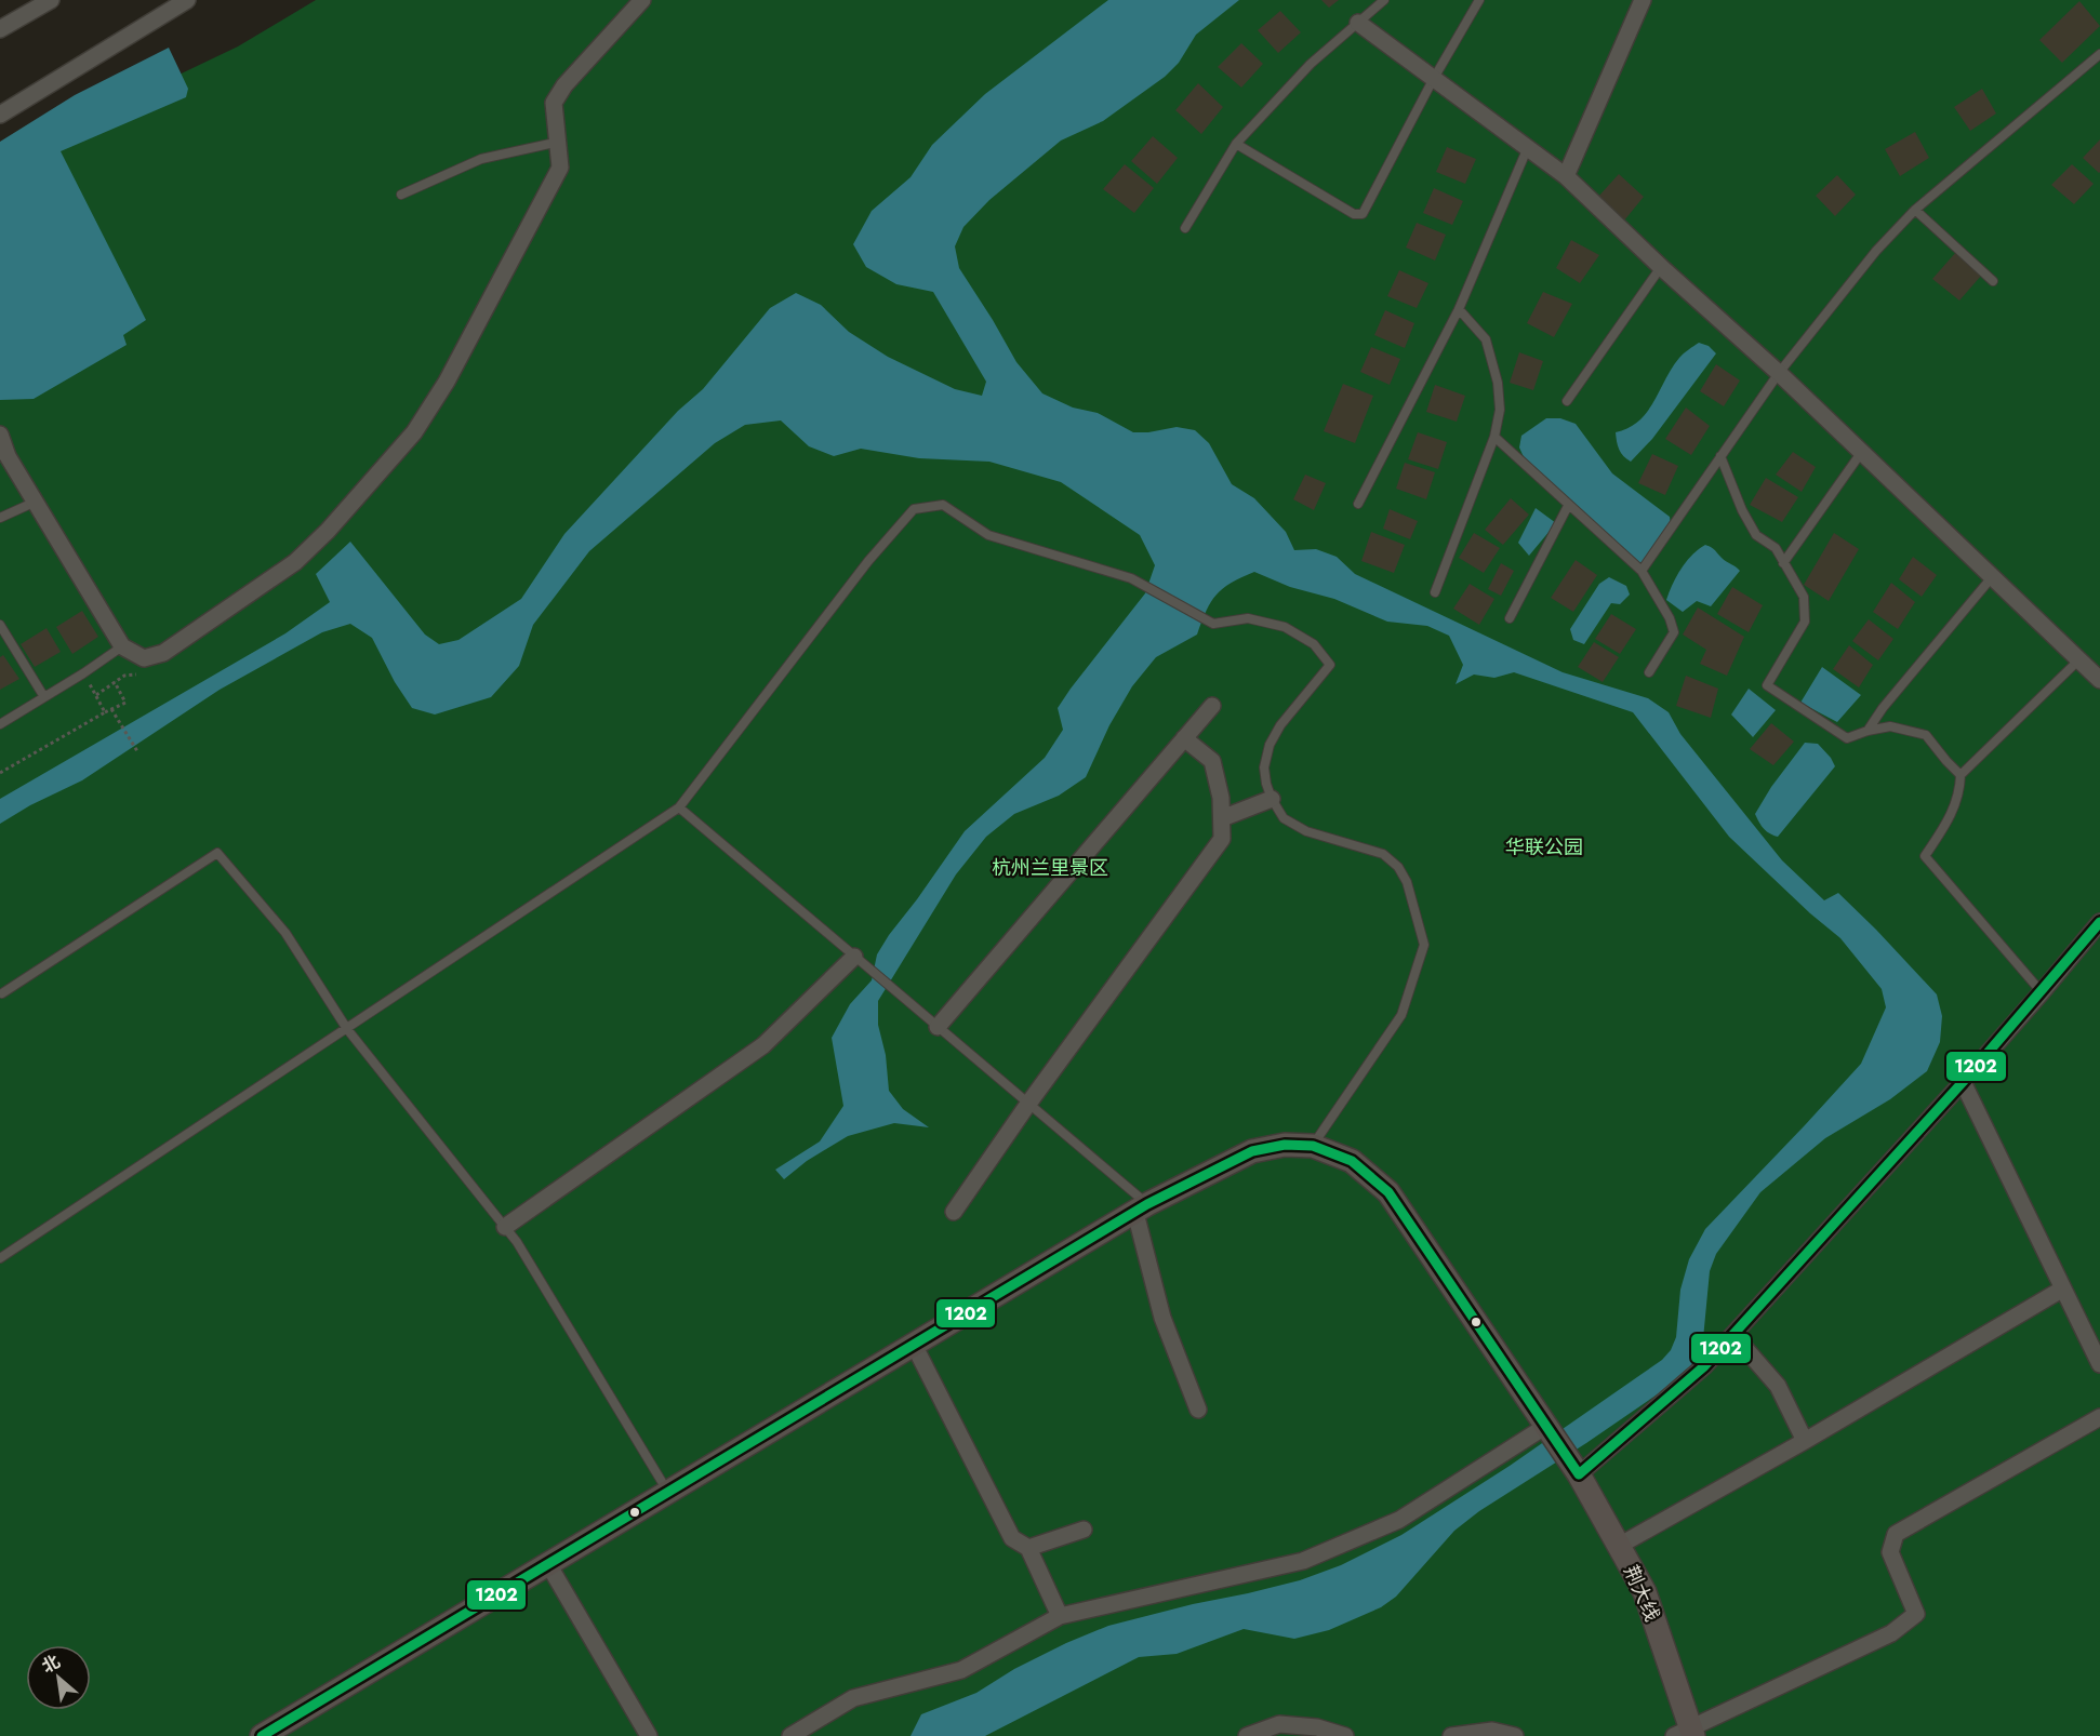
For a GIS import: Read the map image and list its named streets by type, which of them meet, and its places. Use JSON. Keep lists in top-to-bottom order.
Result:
{
  "streets": {
    "street": ["荆大线"]
  },
  "parks": ["华联公园", "杭州兰里景区"],
  "lines": ["transit line 1202"],
  "north": "top left"
}
